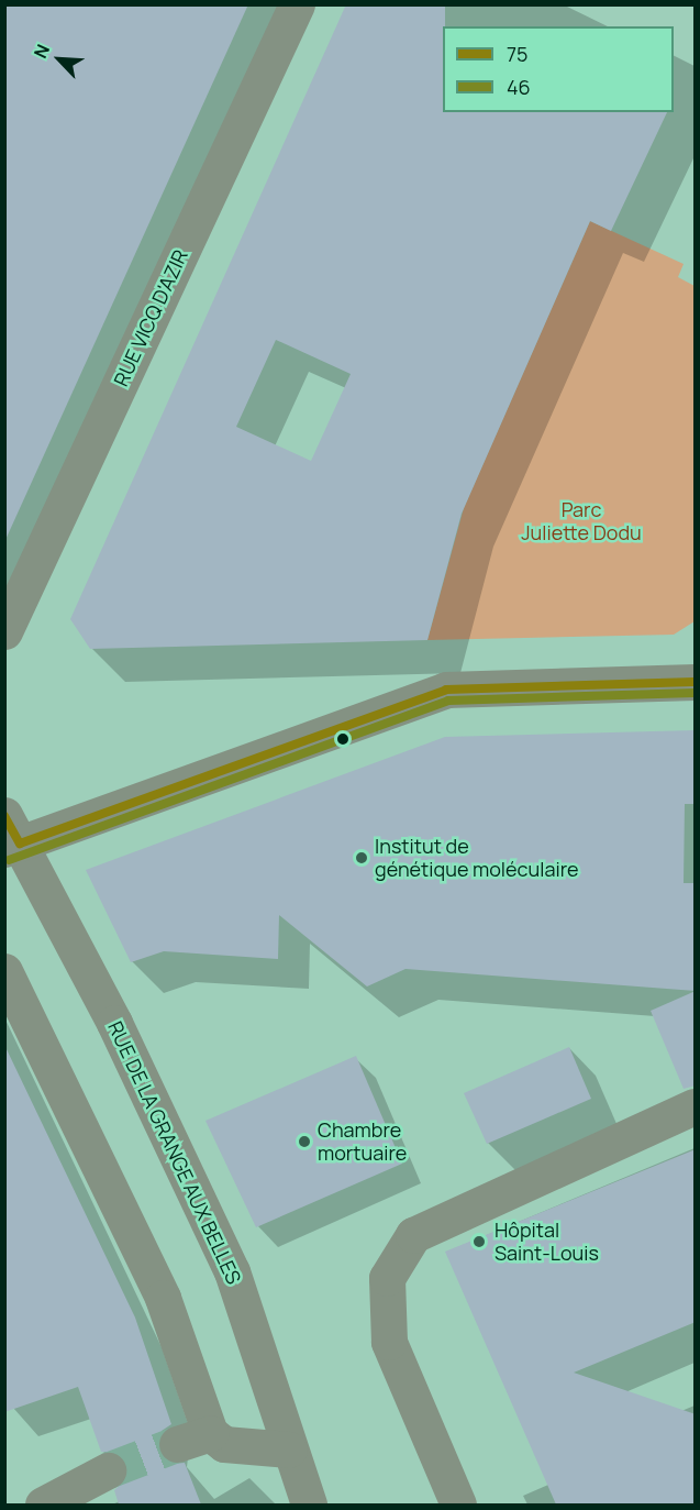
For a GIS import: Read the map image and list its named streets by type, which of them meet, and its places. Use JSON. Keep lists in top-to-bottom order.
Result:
{
  "streets": {
    "street": ["RUE VICQ D'AZIR", "RUE DE LA GRANGE AUX BELLES"]
  },
  "parks": ["Parc Juliette Dodu"],
  "places": ["Institut de génétique moléculaire", "Chambre mortuaire", "Hôpital Saint-Louis"],
  "lines": ["transit line 75", "transit line 46"],
  "legend": ["75", "46"],
  "north": "top left"
}
